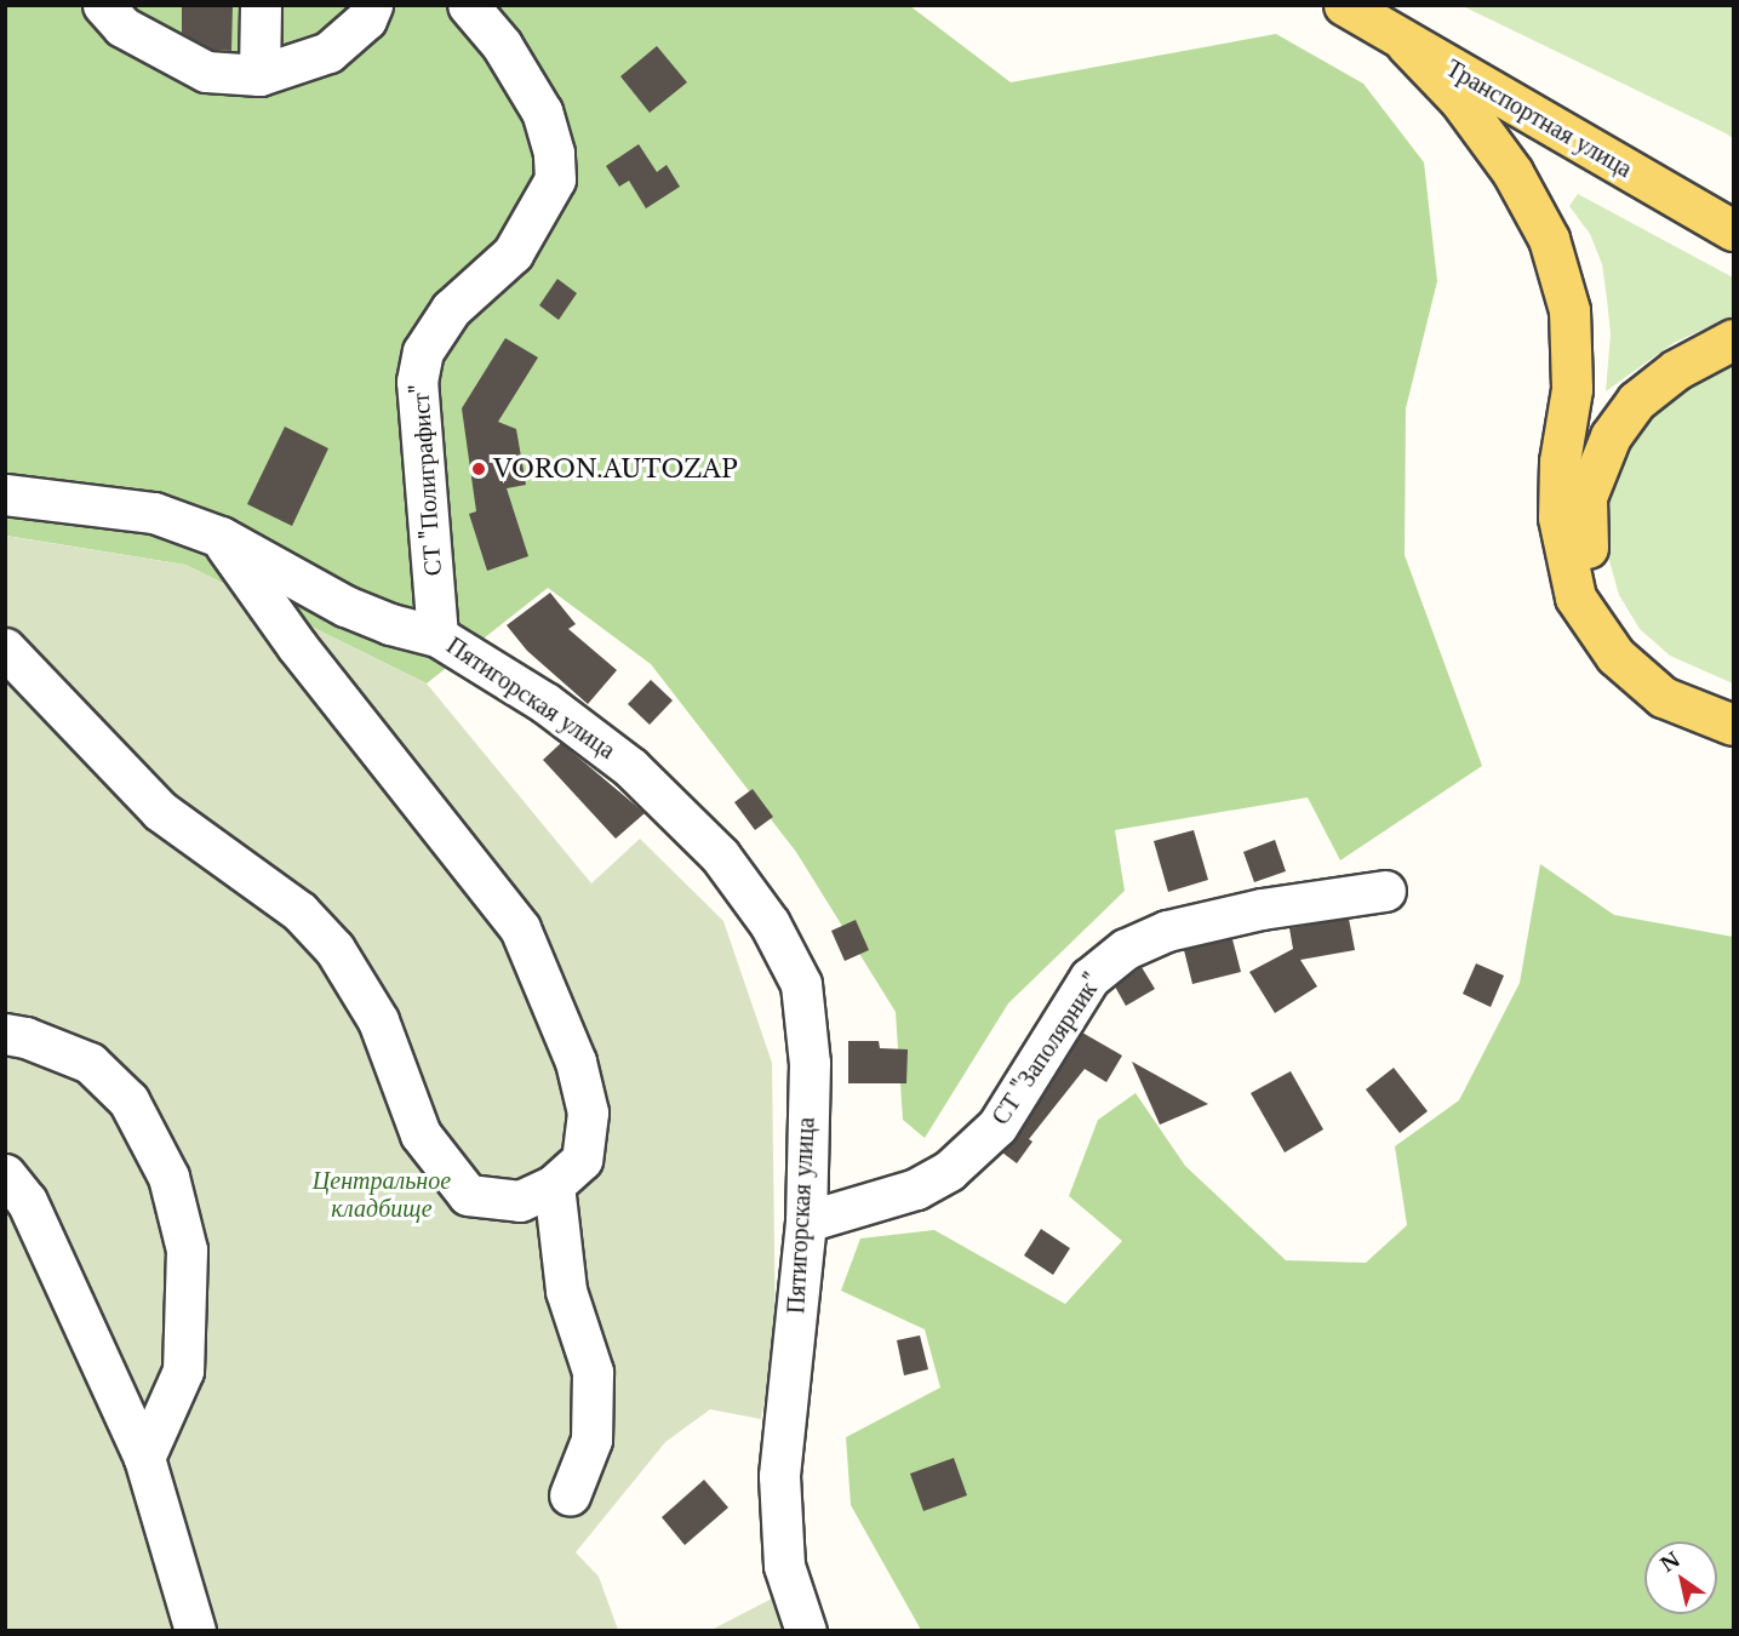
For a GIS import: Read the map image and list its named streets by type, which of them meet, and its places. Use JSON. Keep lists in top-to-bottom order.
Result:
{
  "streets": {
    "main road": ["Транспортная улица"],
    "street": ["СТ \"Полиграфист\"", "Пятигорская улица", "СТ \"Заполярник\""]
  },
  "crossings": [
    ["СТ \"Полиграфист\"", "Пятигорская улица"],
    ["Пятигорская улица", "СТ \"Заполярник\""]
  ],
  "parks": ["Центральное кладбище"],
  "places": ["VORON.AUTOZAP"],
  "north": "top left"
}
